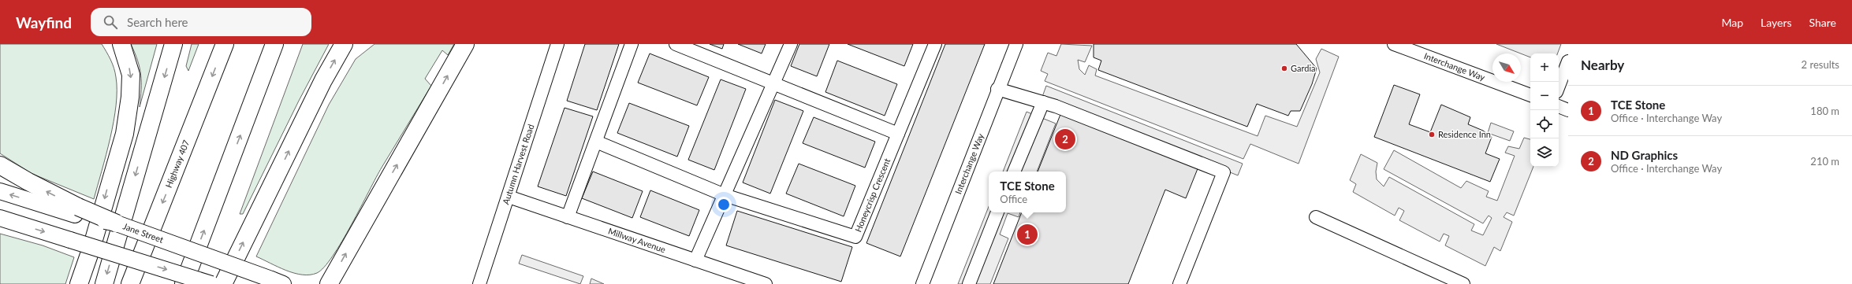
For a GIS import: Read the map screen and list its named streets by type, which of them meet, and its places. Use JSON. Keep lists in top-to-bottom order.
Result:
{
  "streets": {
    "highway": ["Highway 407"],
    "main road": ["Jane Street"],
    "street": [
      "Interchange Way",
      "Autumn Harvest Road",
      "Honeycrisp Crescent",
      "Millway Avenue"
    ]
  },
  "crossings": [
    ["Autumn Harvest Road", "Millway Avenue"]
  ],
  "places": ["Gardia", "Residence Inn"],
  "north": "bottom right",
  "page": {
    "header": "Wayfind",
    "search": "Search here",
    "nav": ["Map", "Layers", "Share"],
    "heading": ["Nearby", "2 results"],
    "map_buttons": ["+", "−"],
    "list": [
      {
        "mark": "1",
        "name": "TCE Stone",
        "note": "Office · Interchange Way",
        "value": "180 m"
      },
      {
        "mark": "2",
        "name": "ND Graphics",
        "note": "Office · Interchange Way",
        "value": "210 m"
      }
    ],
    "pins": ["2", "1"],
    "popup": ["TCE Stone", "Office"]
  }
}
